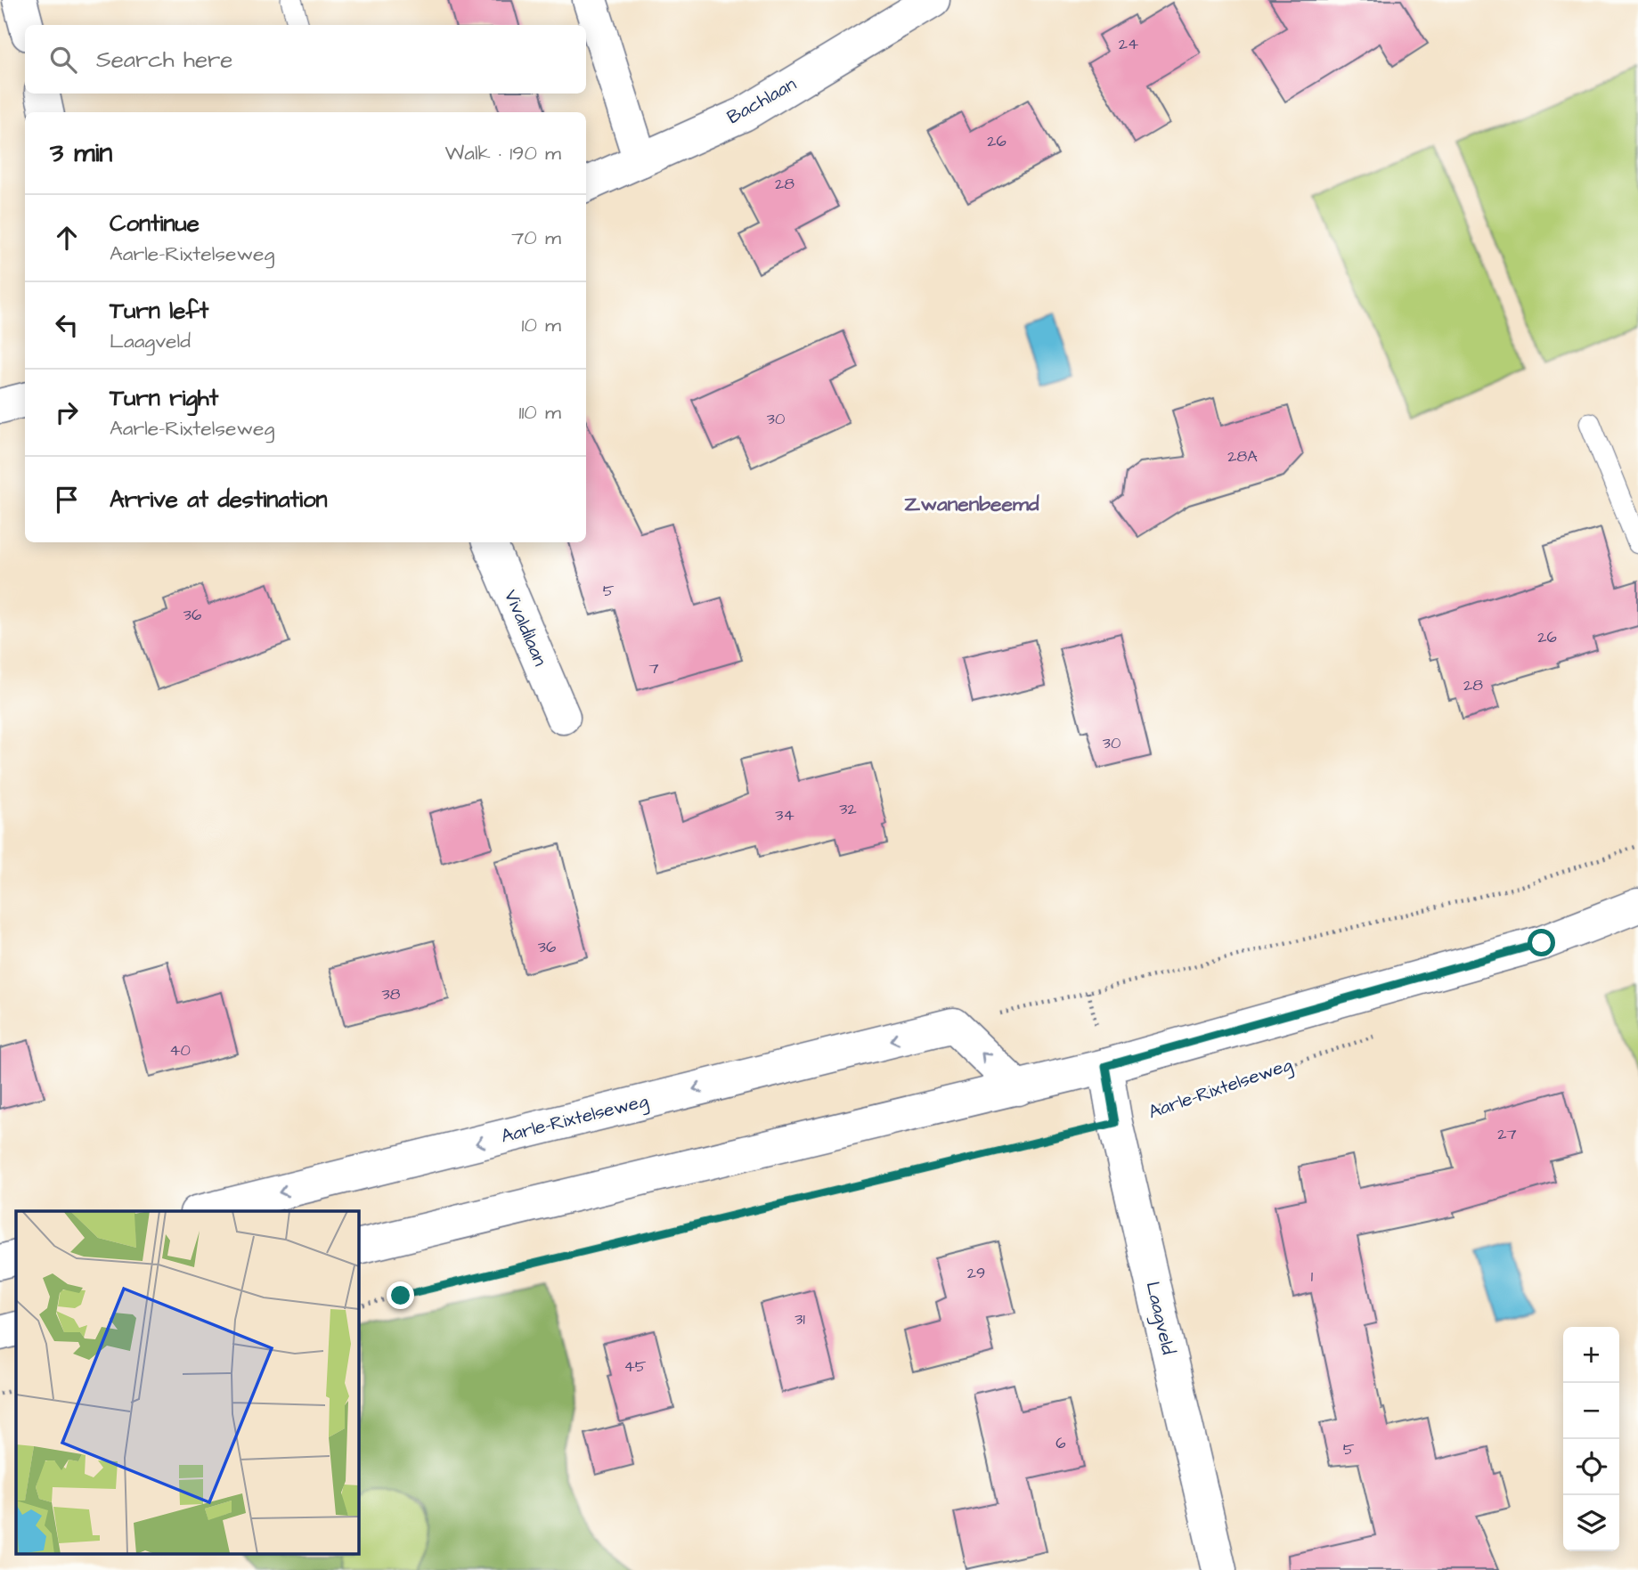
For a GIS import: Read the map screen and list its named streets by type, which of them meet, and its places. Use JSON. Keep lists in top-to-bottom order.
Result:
{
  "streets": {
    "street": [
      "Bachlaan",
      "Vivaldilaan",
      "Aarle-Rixtelseweg",
      "Laagveld"
    ]
  },
  "crossings": [
    ["Aarle-Rixtelseweg", "Laagveld"]
  ],
  "districts": ["Zwanenbeemd"],
  "house_numbers": [
    "24",
    "26",
    "28",
    "30",
    "28A",
    "5",
    "36",
    "26",
    "7",
    "28",
    "30",
    "32",
    "34",
    "36",
    "38",
    "40",
    "27",
    "29",
    "1",
    "31",
    "45",
    "6",
    "5"
  ],
  "page": {
    "search": "Search here",
    "heading": ["3 min", "Walk · 190 m"],
    "list": [
      ["Continue", "Aarle-Rixtelseweg", "70 m"],
      ["Turn left", "Laagveld", "10 m"],
      ["Turn right", "Aarle-Rixtelseweg", "110 m"],
      "Arrive at destination"
    ],
    "map_buttons": ["+", "−"]
  }
}
